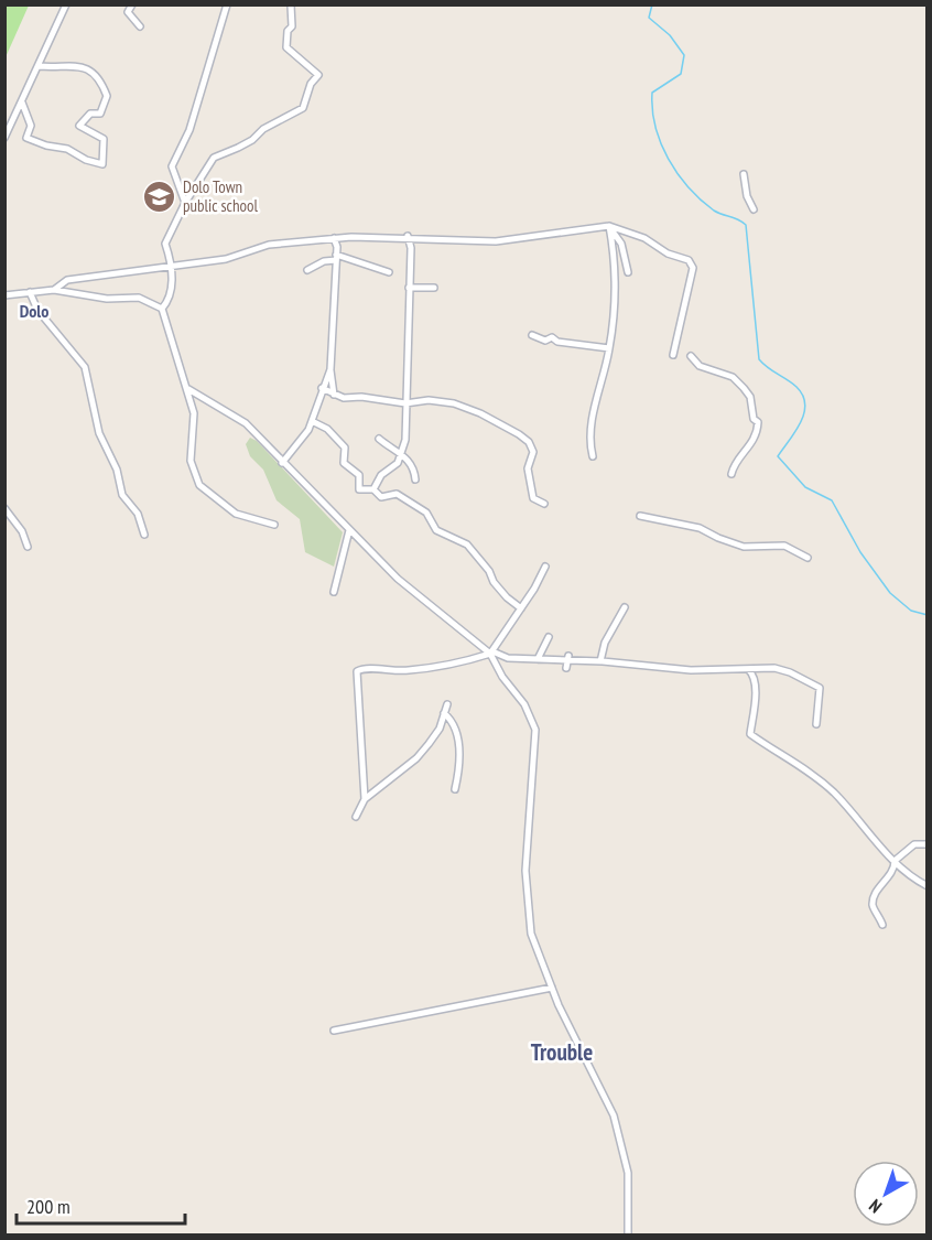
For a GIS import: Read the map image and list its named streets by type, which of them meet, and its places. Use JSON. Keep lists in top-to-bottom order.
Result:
{
  "districts": ["Dolo", "Trouble"],
  "places": {
    "school or university": ["Dolo Town public school"]
  },
  "scale_bar": "200 m",
  "north": "bottom left"
}
